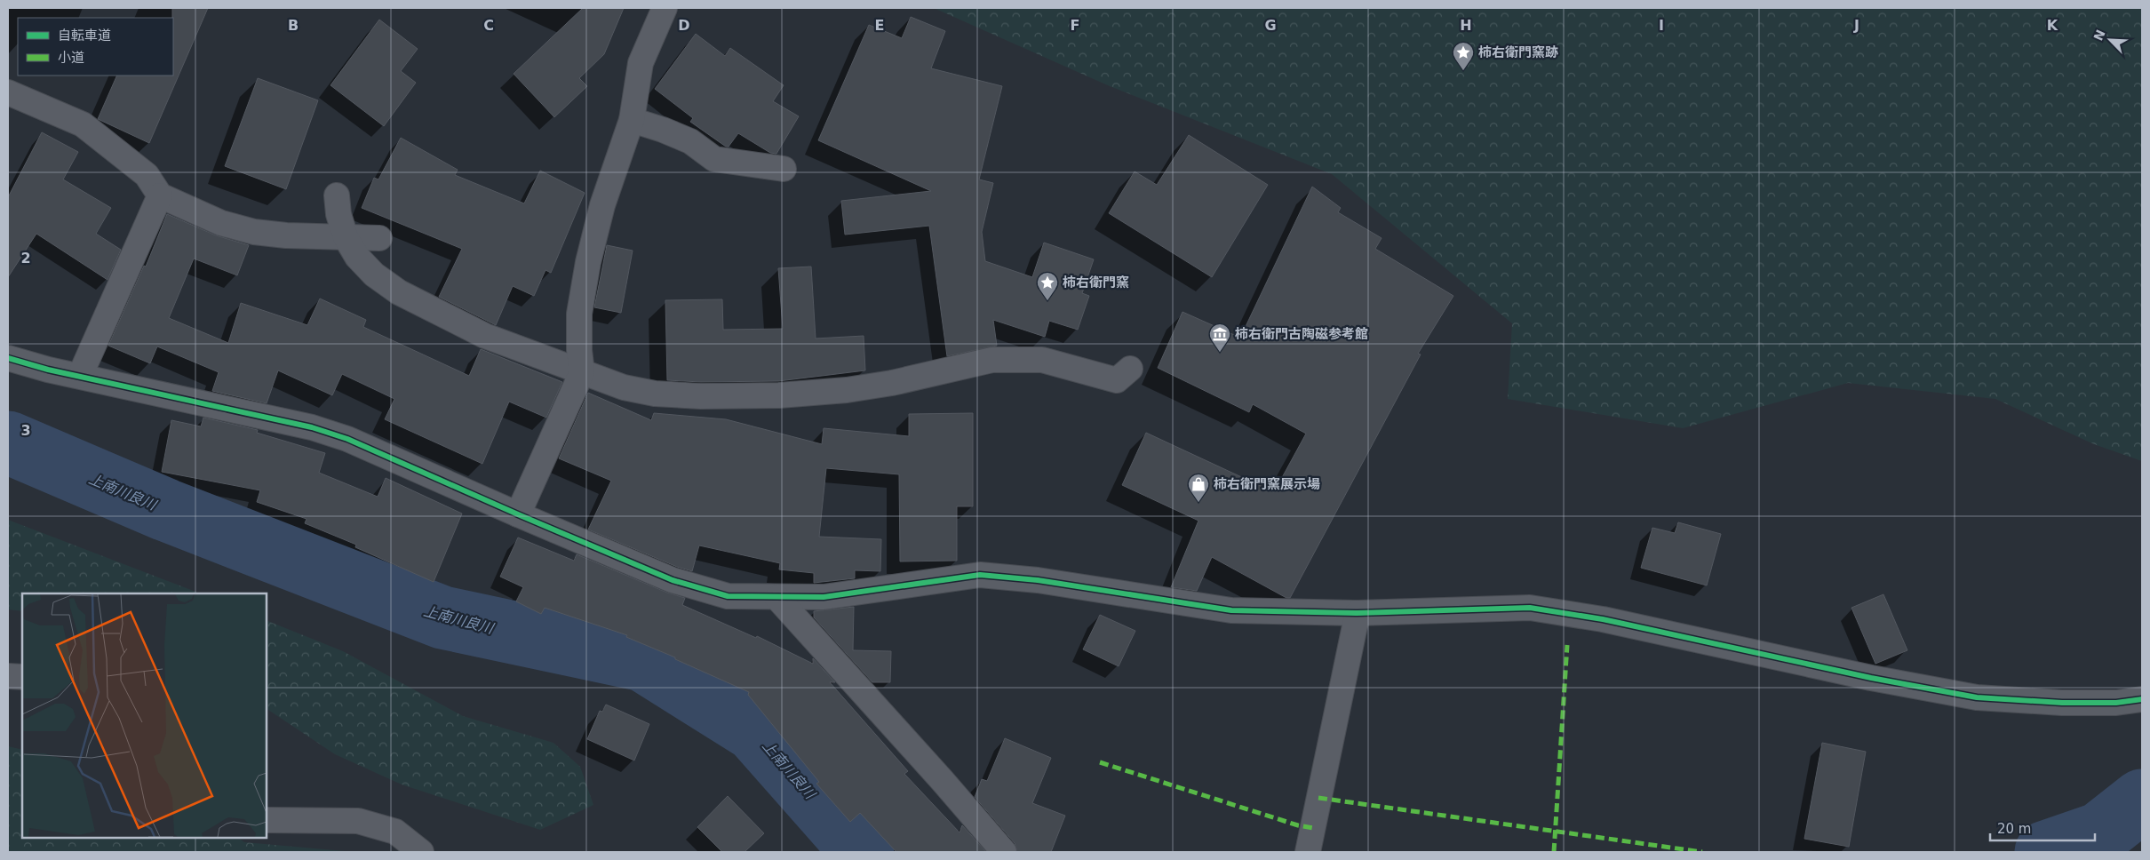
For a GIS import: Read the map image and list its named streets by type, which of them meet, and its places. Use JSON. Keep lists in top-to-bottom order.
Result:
{
  "water": ["上南川良川"],
  "places": {
    "place": ["柿右衛門窯跡", "柿右衛門窯"],
    "museum": ["柿右衛門古陶磁参考館"],
    "shop": ["柿右衛門窯展示場"]
  },
  "legend": ["自転車道", "小道"],
  "scale_bar": "20 m",
  "north": "top left",
  "grid": {
    "columns": [
      "B",
      "C",
      "D",
      "E",
      "F",
      "G",
      "H",
      "I",
      "J",
      "K"
    ],
    "rows": ["2", "3"]
  }
}
